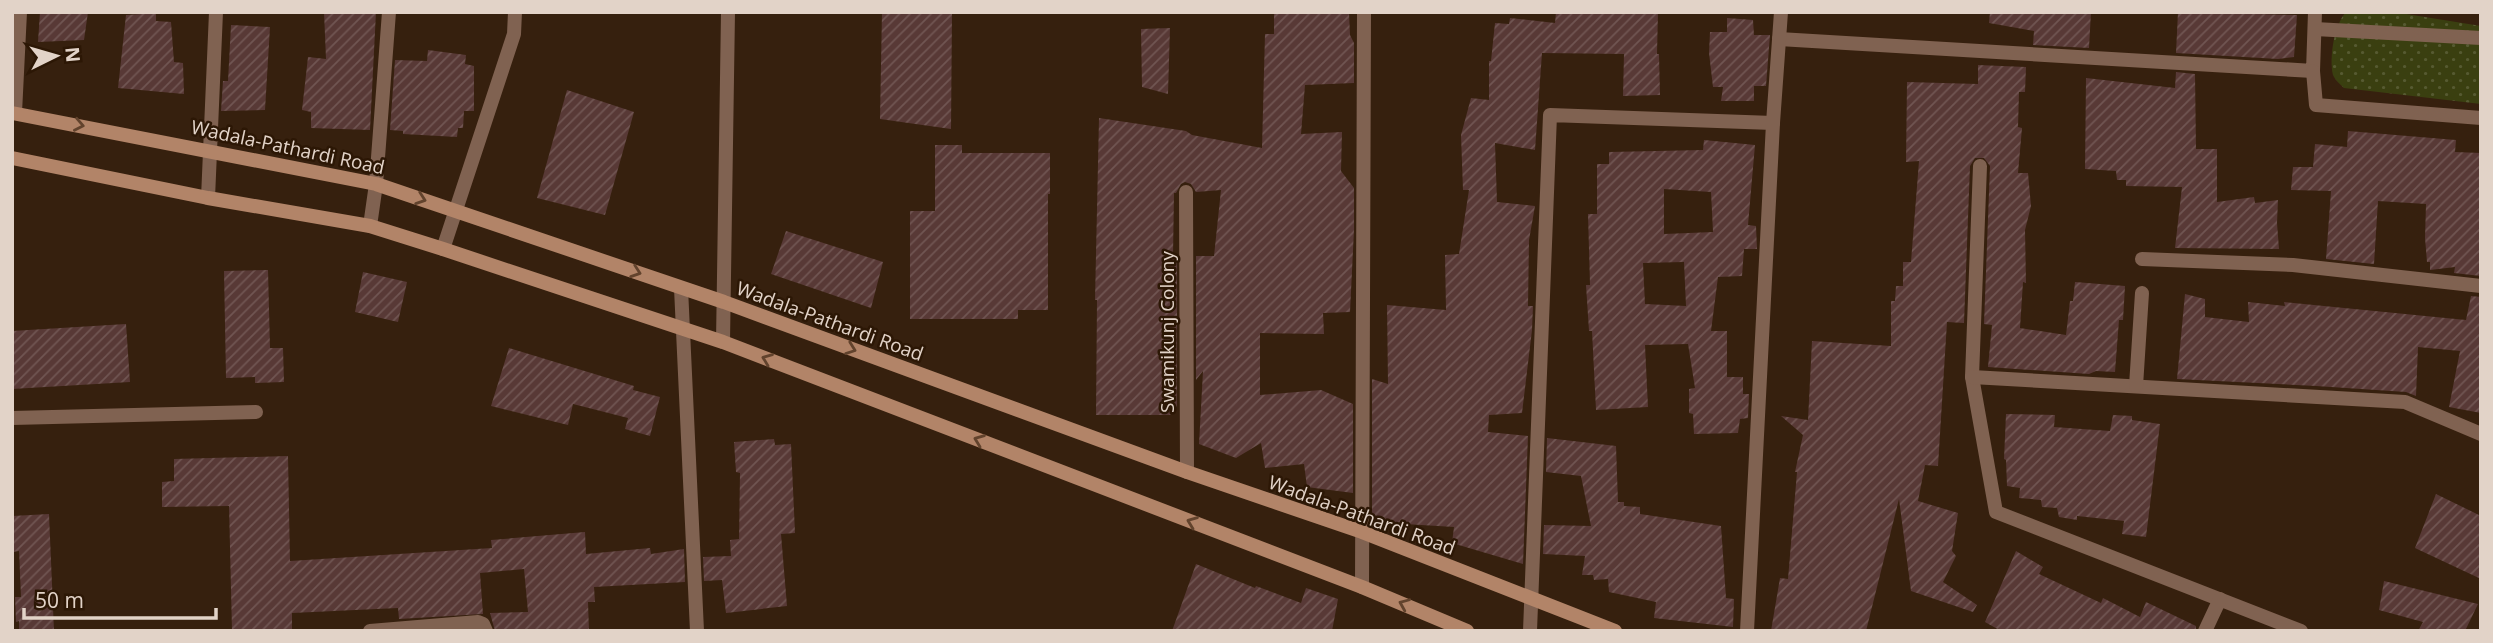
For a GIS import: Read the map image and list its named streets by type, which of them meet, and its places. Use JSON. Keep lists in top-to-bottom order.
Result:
{
  "streets": {
    "main road": ["Wadala-Pathardi Road"],
    "street": ["Swamikunj Colony"]
  },
  "crossings": [
    ["Wadala-Pathardi Road", "Swamikunj Colony"]
  ],
  "scale_bar": "50 m",
  "north": "right"
}
